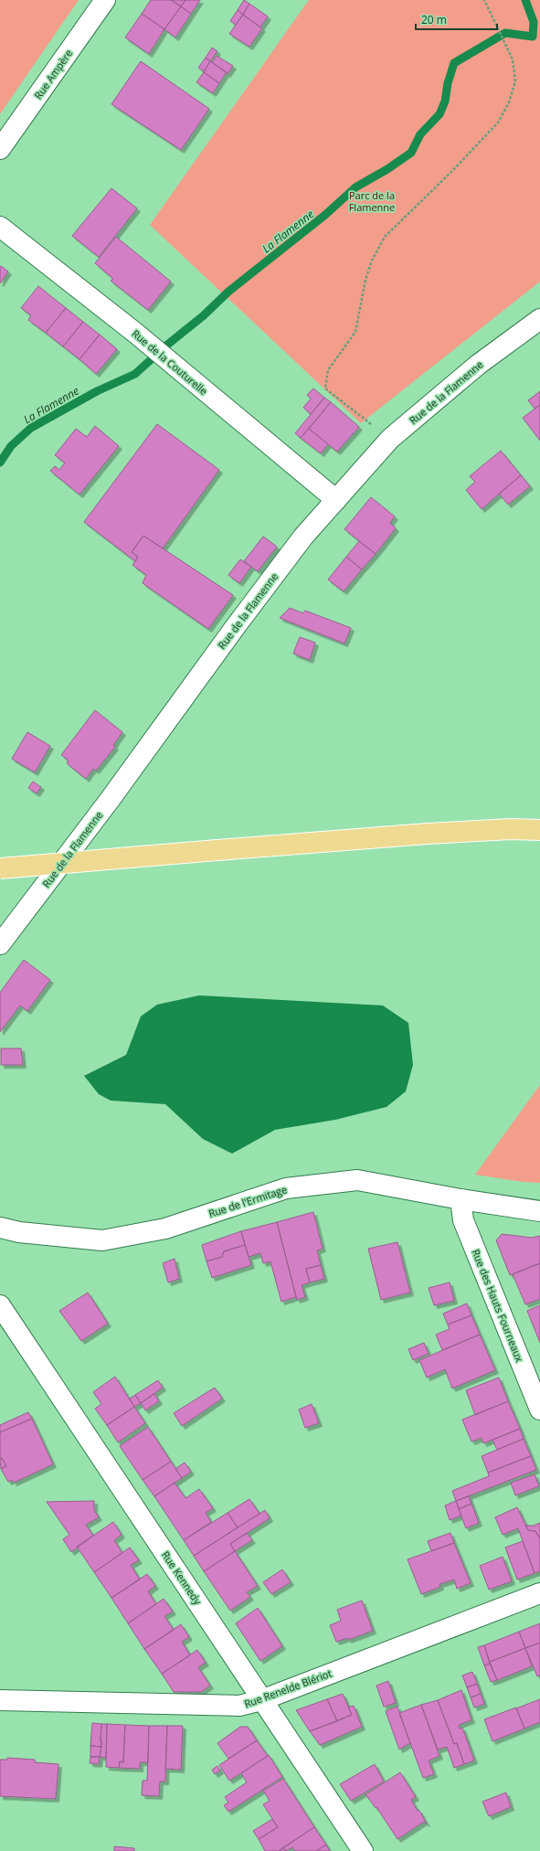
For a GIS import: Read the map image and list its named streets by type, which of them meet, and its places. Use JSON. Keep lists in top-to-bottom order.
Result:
{
  "streets": {
    "street": [
      "Rue Ampère",
      "Rue de la Couturelle",
      "Rue de la Flamenne",
      "Rue de l'Ermitage",
      "Rue des Hauts Fourneaux",
      "Rue Kennedy",
      "Rue Renelde Blériot"
    ]
  },
  "crossings": [
    ["Rue de la Couturelle", "Rue de la Flamenne"],
    ["Rue de l'Ermitage", "Rue des Hauts Fourneaux"],
    ["Rue Kennedy", "Rue Renelde Blériot"]
  ],
  "water": ["La Flamenne"],
  "parks": ["Parc de la Flamenne"],
  "scale_bar": "20 m"
}
